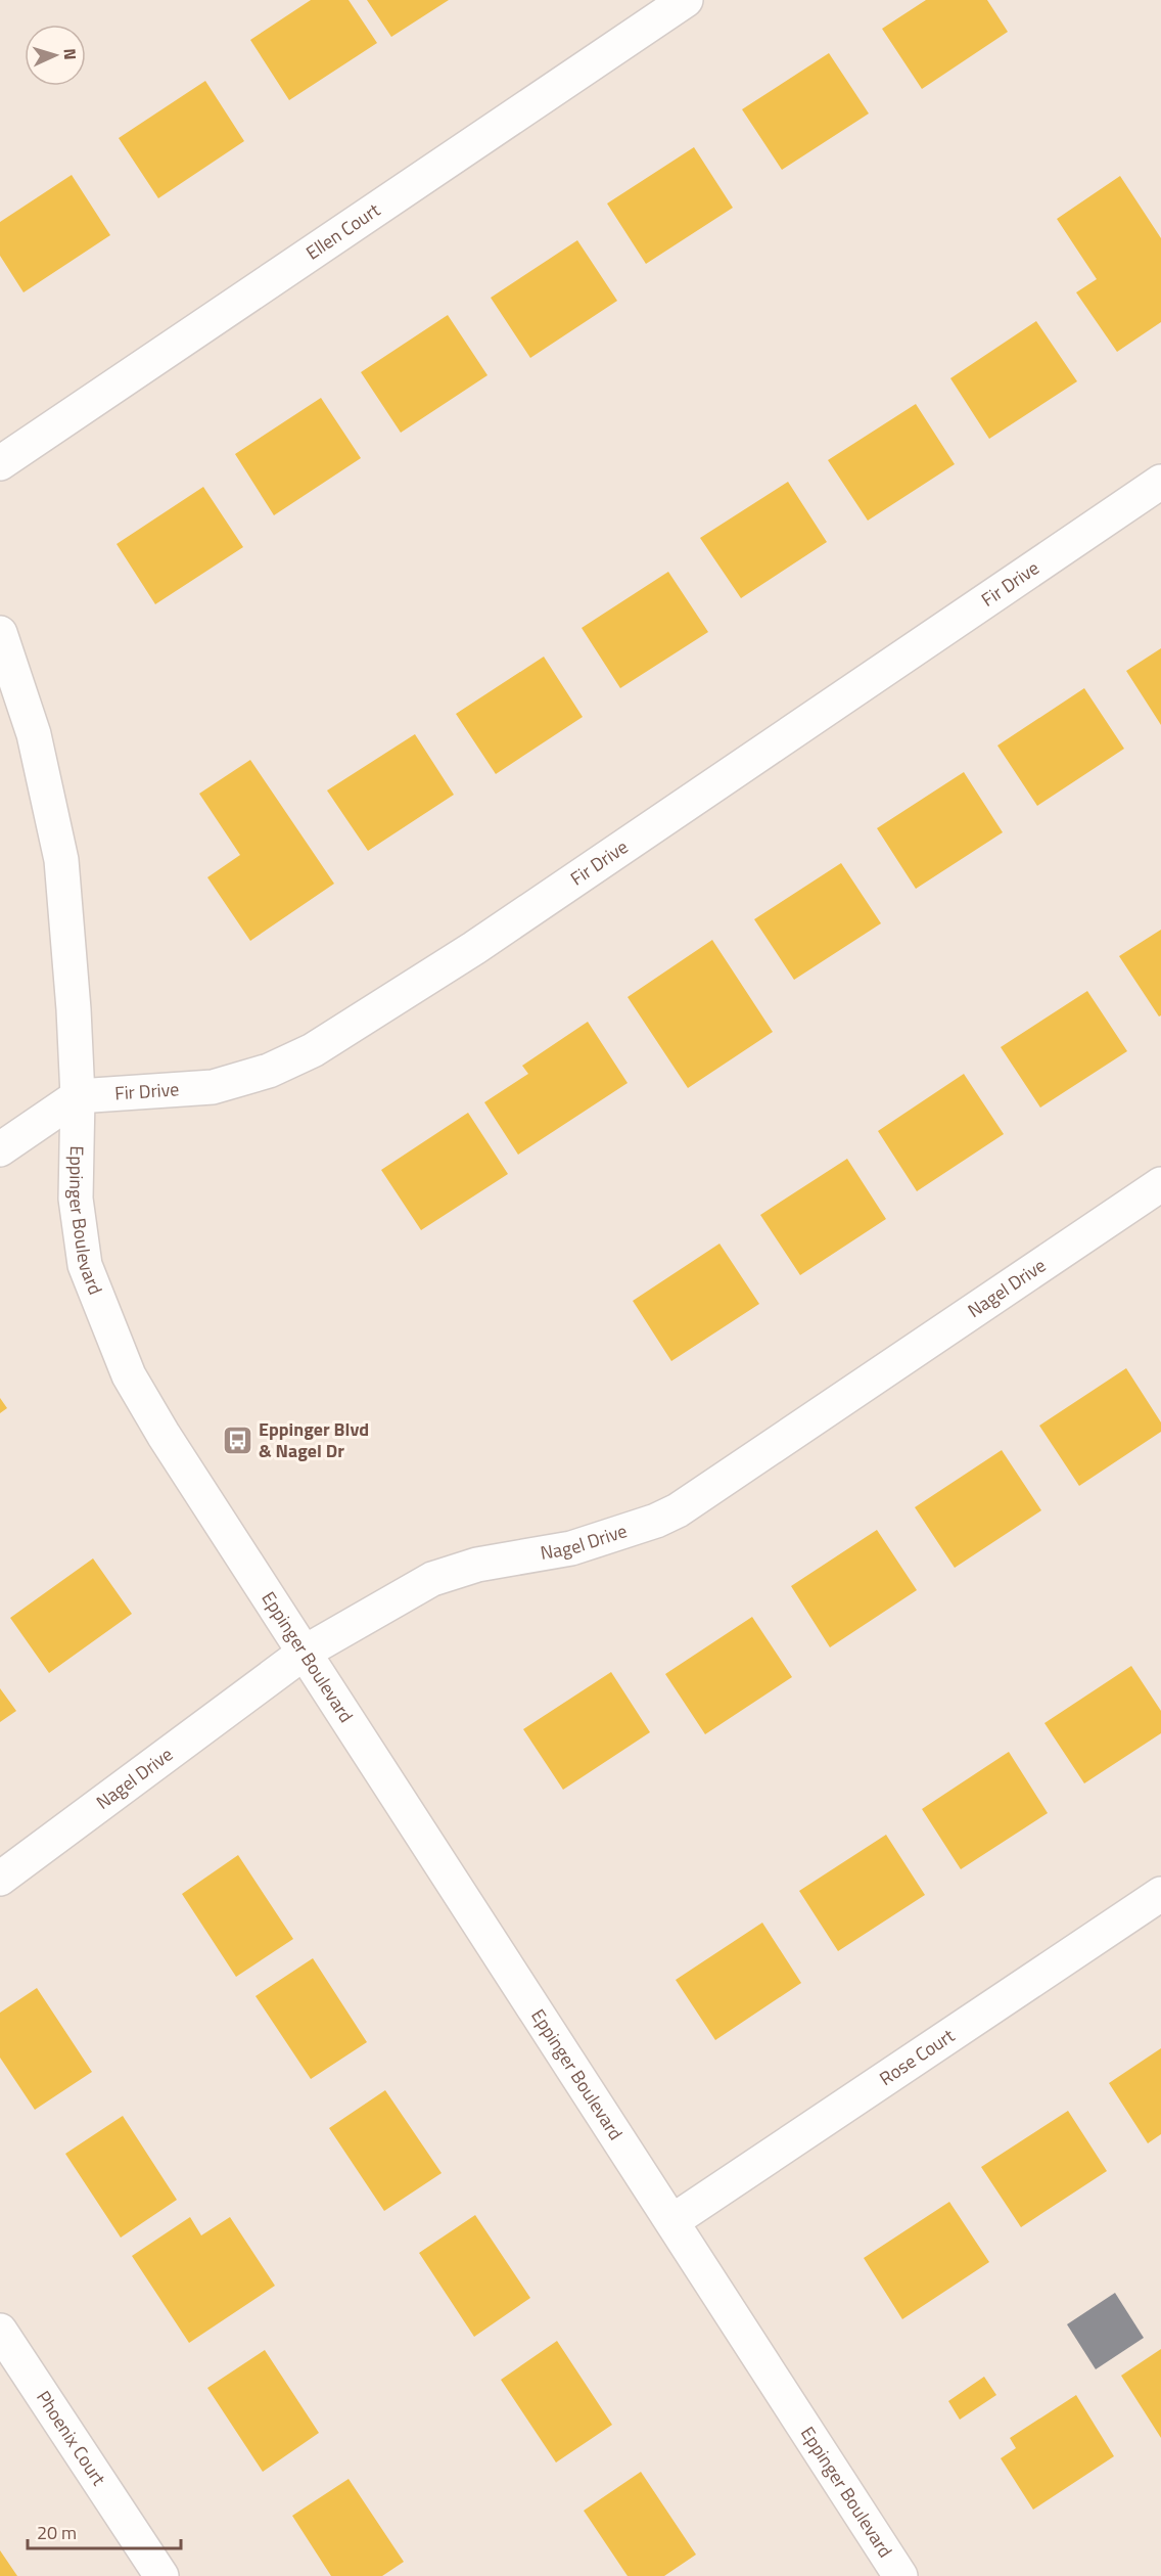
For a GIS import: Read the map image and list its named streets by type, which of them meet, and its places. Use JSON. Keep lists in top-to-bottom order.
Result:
{
  "streets": {
    "street": [
      "Ellen Court",
      "Fir Drive",
      "Eppinger Boulevard",
      "Nagel Drive",
      "Rose Court",
      "Phoenix Court"
    ]
  },
  "crossings": [
    ["Fir Drive", "Eppinger Boulevard"],
    ["Eppinger Boulevard", "Nagel Drive"],
    ["Eppinger Boulevard", "Rose Court"]
  ],
  "places": {
    "bus stop": ["Eppinger Blvd & Nagel Dr"]
  },
  "scale_bar": "20 m",
  "north": "right"
}
